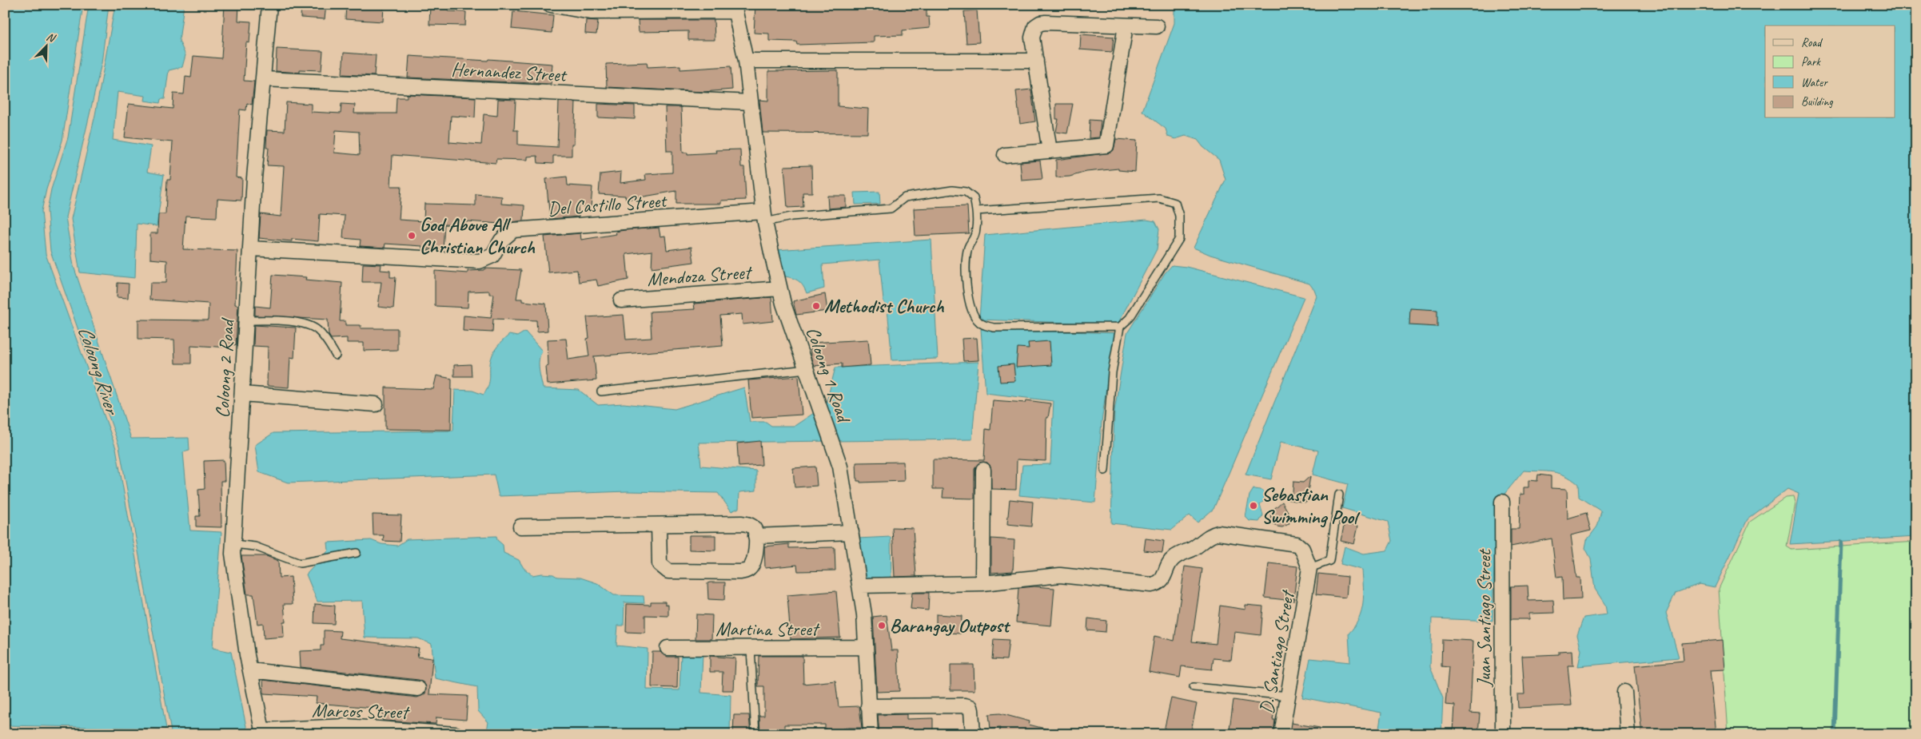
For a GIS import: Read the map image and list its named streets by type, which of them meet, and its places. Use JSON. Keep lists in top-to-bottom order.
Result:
{
  "streets": {
    "street": [
      "Hernandez Street",
      "Del Castillo Street",
      "Mendoza Street",
      "Coloong 2 Road",
      "Coloong 1 Road",
      "Juan Santiago Street",
      "Martina Street",
      "D. Santiago Street",
      "Marcos Street"
    ]
  },
  "crossings": [
    ["Hernandez Street", "Coloong 2 Road"],
    ["Hernandez Street", "Coloong 1 Road"],
    ["Del Castillo Street", "Coloong 2 Road"],
    ["Del Castillo Street", "Coloong 1 Road"],
    ["Mendoza Street", "Coloong 1 Road"],
    ["Coloong 2 Road", "Marcos Street"],
    ["Coloong 1 Road", "Martina Street"]
  ],
  "water": ["Coloong River"],
  "places": [
    "God Above All Christian Church",
    "Methodist Church",
    "Sebastian Swimming Pool",
    "Barangay Outpost"
  ],
  "legend": [
    "Road",
    "Park",
    "Water",
    "Building"
  ],
  "north": "top right"
}
